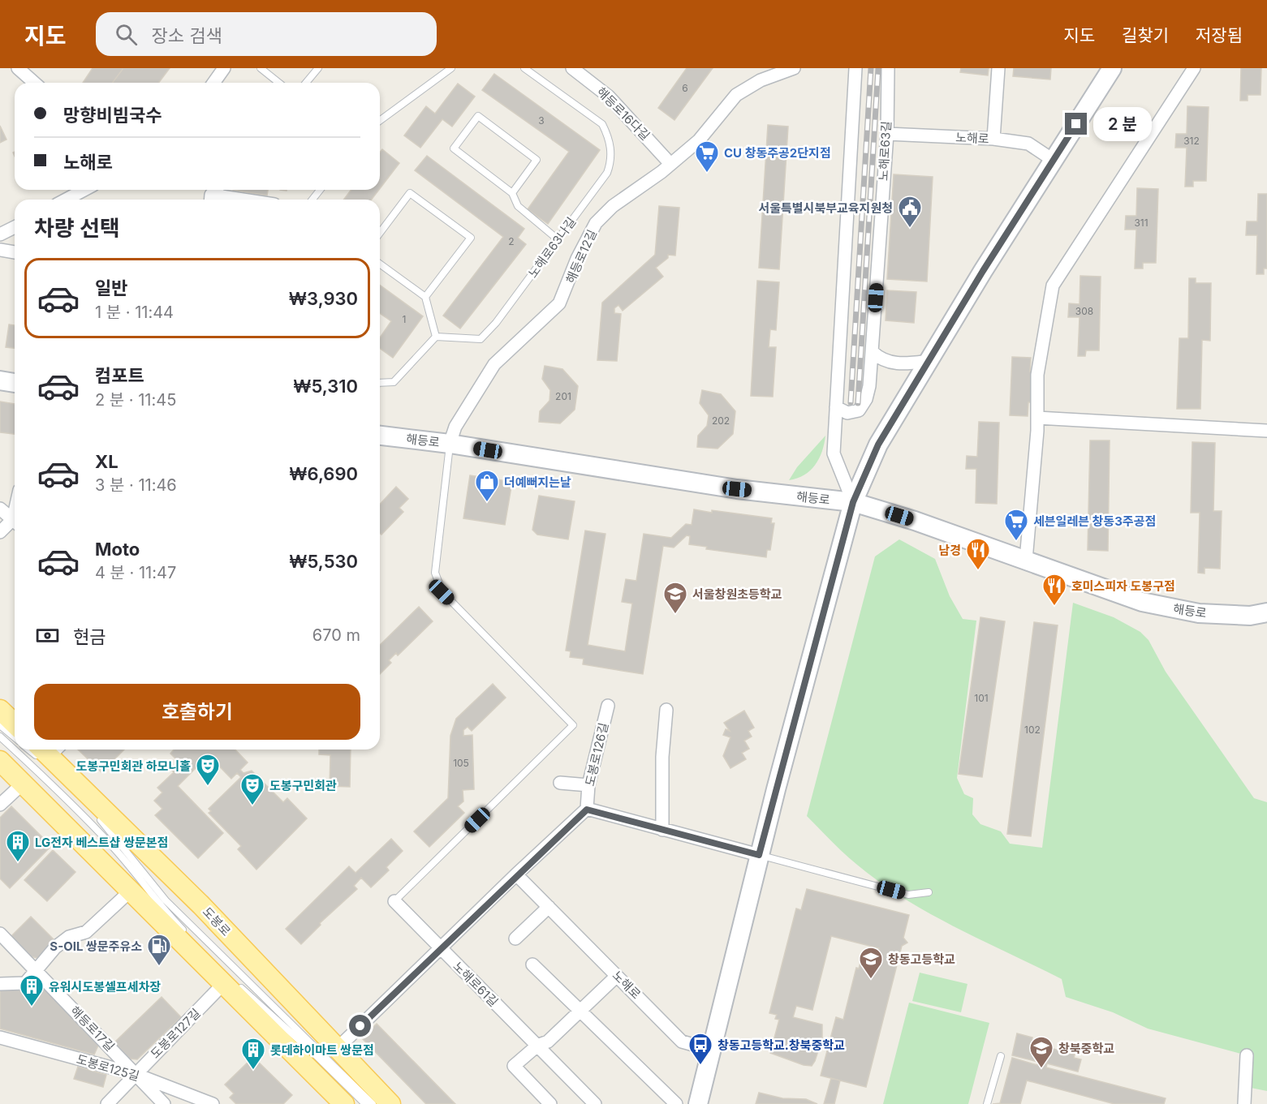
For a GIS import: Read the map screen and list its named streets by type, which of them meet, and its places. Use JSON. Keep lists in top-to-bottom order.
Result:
{
  "streets": {
    "main road": ["해등로", "도봉로"],
    "street": [
      "해등로16다길",
      "노해로",
      "노해로63길",
      "해등로12길",
      "도봉로126길",
      "노해로61길",
      "해등로17길",
      "도봉로127길",
      "도봉로125길"
    ],
    "lane": ["노해로63나길"]
  },
  "crossings": [
    ["해등로16다길", "해등로12길"],
    ["노해로", "노해로63길"],
    ["해등로12길", "해등로"],
    ["해등로17길", "도봉로127길"],
    ["해등로17길", "도봉로125길"],
    ["도봉로127길", "도봉로125길"]
  ],
  "places": {
    "supermarket": ["CU 창동주공2단지점", "세븐일레븐 창동3주공점"],
    "public building": ["서울특별시북부교육지원청"],
    "shop": ["더예뻐지는날"],
    "restaurant": ["남경", "호미스피자 도봉구점"],
    "school or university": ["서울창원초등학교", "창동고등학교", "창북중학교"],
    "theatre": ["도봉구민회관 하모니홀", "도봉구민회관"],
    "building": ["LG전자 베스트샵 쌍문본점", "유워시도봉셀프세차장", "롯데하이마트 쌍문점"],
    "fuel station": ["S-OIL 쌍문주유소"],
    "bus stop": ["창동고등학교.창북중학교"]
  },
  "house_numbers": [
    "6",
    "3",
    "312",
    "311",
    "2",
    "308",
    "1",
    "201",
    "202",
    "101",
    "102",
    "105"
  ],
  "page": {
    "header": "지도",
    "search": "장소 검색",
    "nav": ["지도", "길찾기", "저장됨"],
    "banner": ["망향비빔국수", "노해로"],
    "bubble": "2 분",
    "heading": "차량 선택",
    "list": [
      {
        "name": "일반",
        "note": "1 분 · 11:44",
        "value": "₩3,930"
      },
      {
        "name": "컴포트",
        "note": "2 분 · 11:45",
        "value": "₩5,310"
      },
      {
        "name": "XL",
        "note": "3 분 · 11:46",
        "value": "₩6,690"
      },
      {
        "name": "Moto",
        "note": "4 분 · 11:47",
        "value": "₩5,530"
      }
    ],
    "pay": ["현금", "670 m"],
    "buttons": "호출하기"
  }
}
